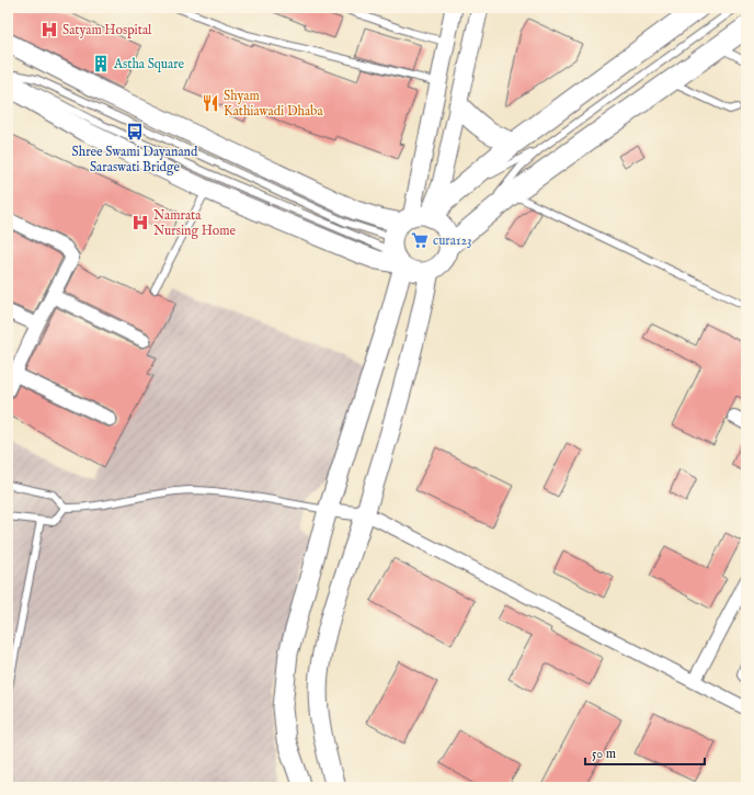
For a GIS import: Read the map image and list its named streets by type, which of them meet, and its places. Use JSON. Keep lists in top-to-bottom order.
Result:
{
  "places": {
    "hospital": ["Satyam Hospital", "Namrata Nursing Home"],
    "building": ["Astha Square"],
    "restaurant": ["Shyam Kathiawadi Dhaba"],
    "bus stop": ["Shree Swami Dayanand Saraswati Bridge"],
    "supermarket": ["cura123"]
  },
  "scale_bar": "50 m"
}
